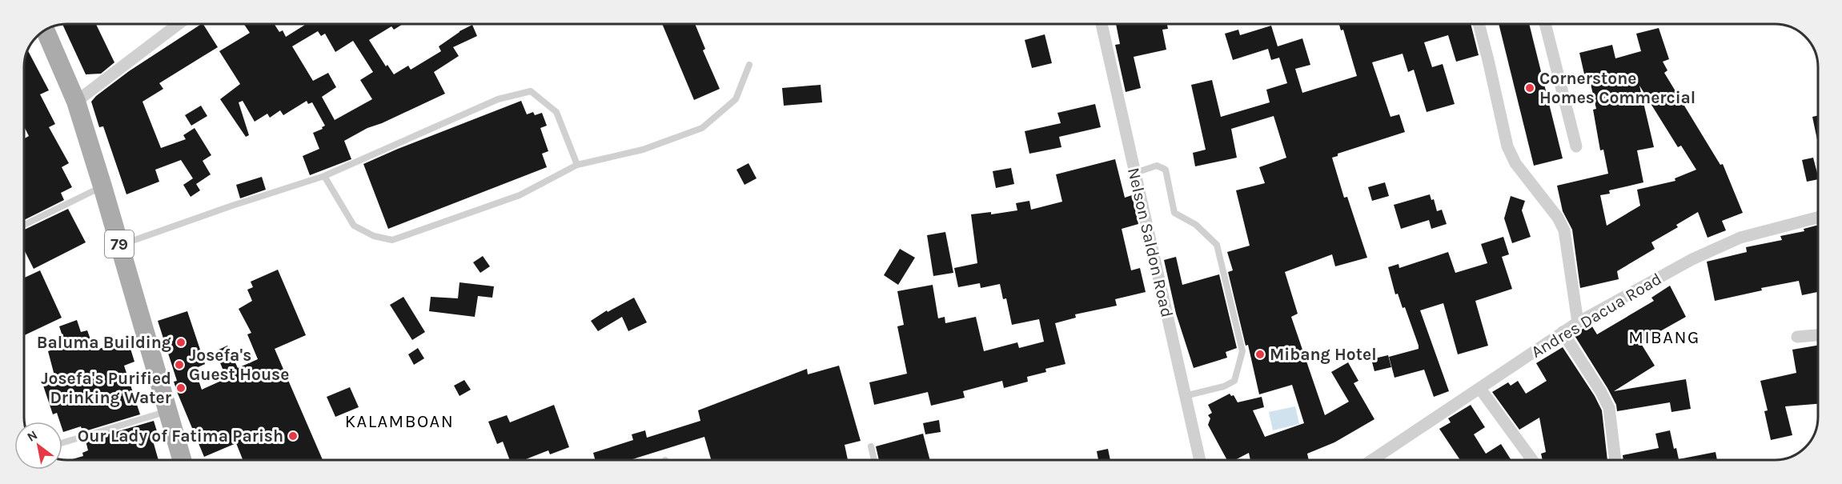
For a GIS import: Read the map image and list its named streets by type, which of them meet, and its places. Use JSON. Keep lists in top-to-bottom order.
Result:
{
  "streets": {
    "main road": ["79"],
    "street": ["Nelson Saldon Road", "Andres Dacua Road"]
  },
  "districts": ["MIBANG", "KALAMBOAN"],
  "places": [
    "Cornerstone Homes Commercial",
    "Baluma Building",
    "Mibang Hotel",
    "Josefa's Guest House",
    "Josefa's Purified Drinking Water",
    "Our Lady of Fatima Parish"
  ],
  "north": "top left"
}
